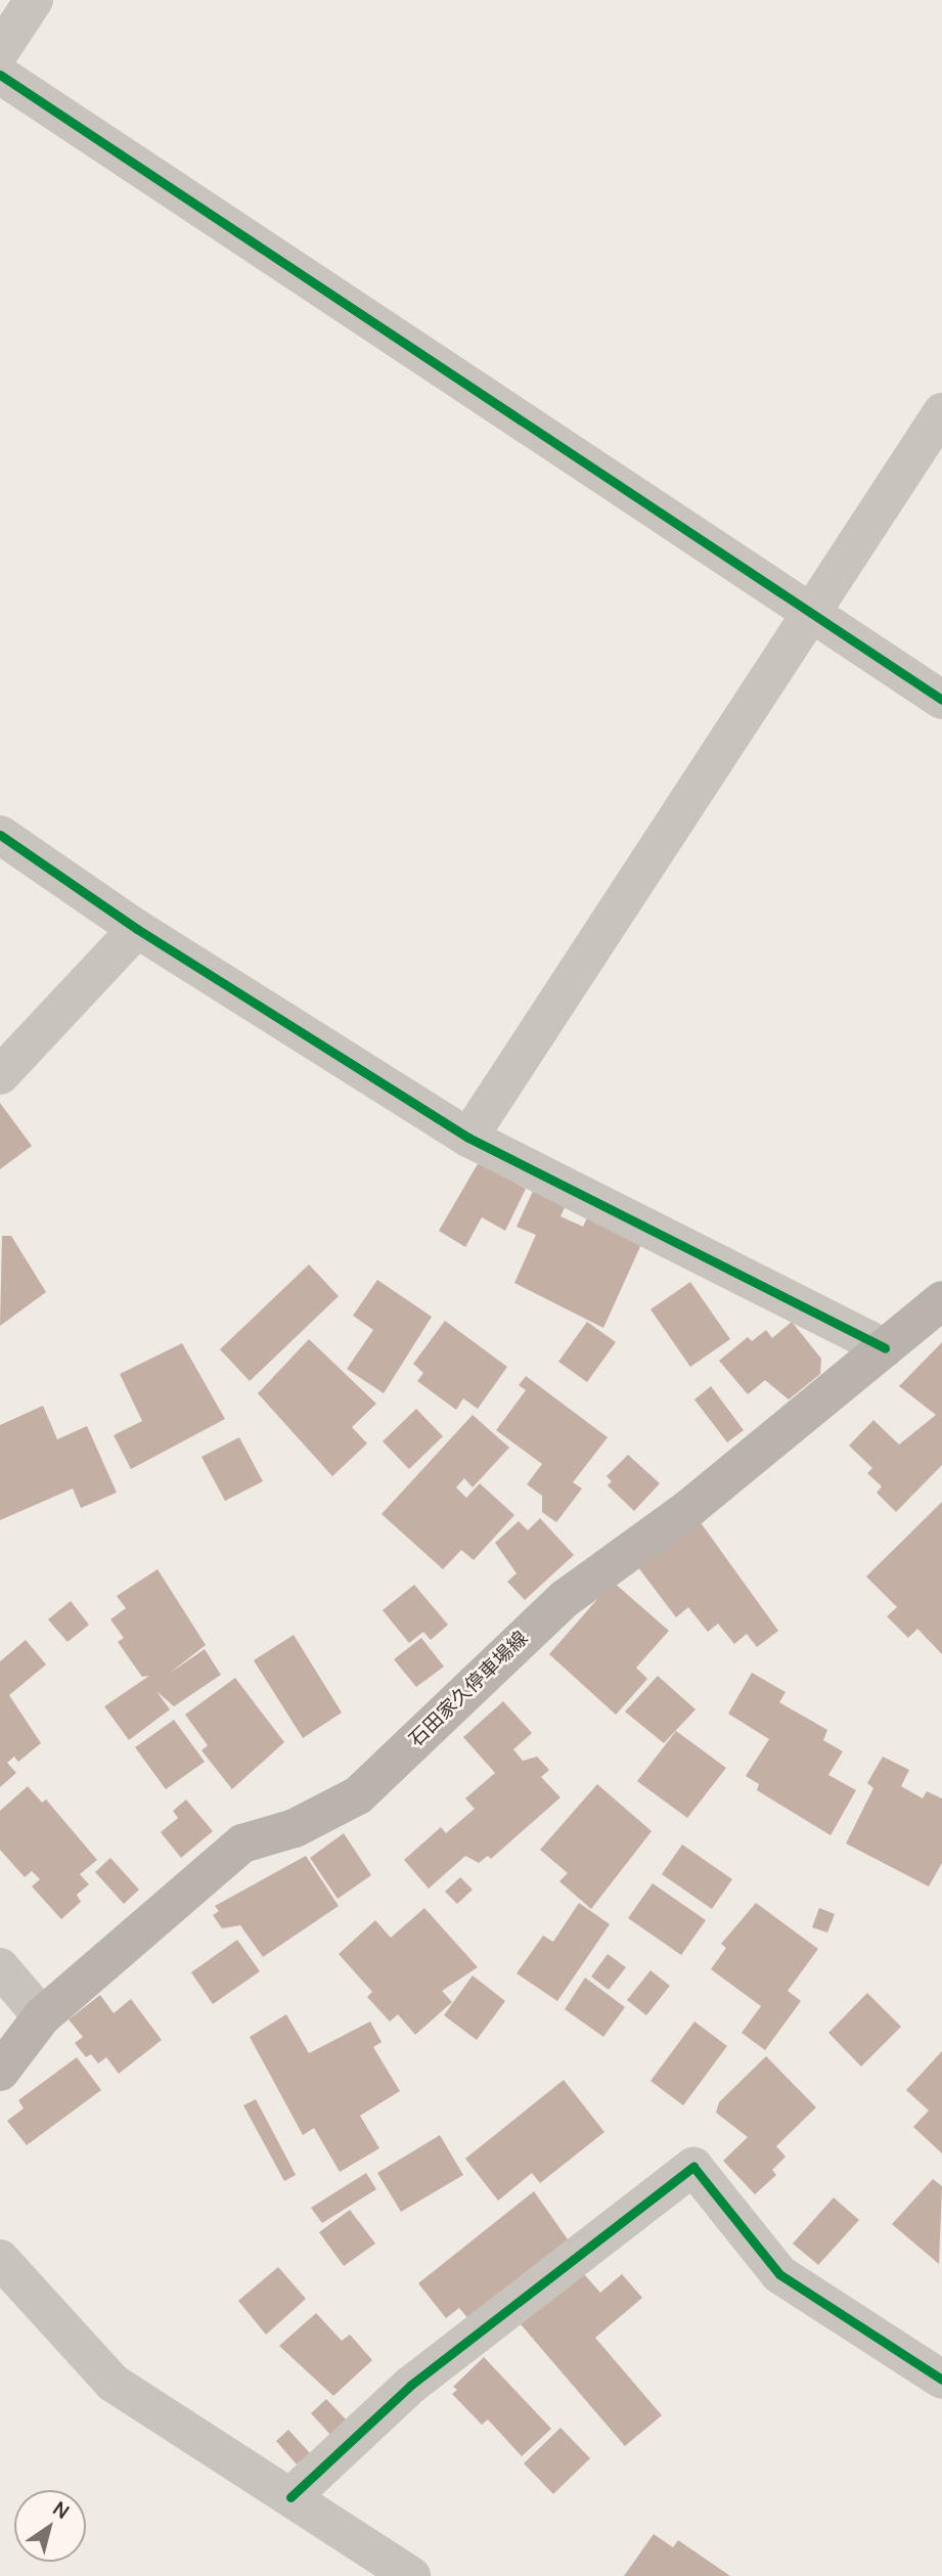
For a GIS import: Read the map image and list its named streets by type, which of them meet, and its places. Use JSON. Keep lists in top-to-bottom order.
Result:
{
  "streets": {
    "main road": ["石田家久停車場線"]
  },
  "north": "top right"
}
